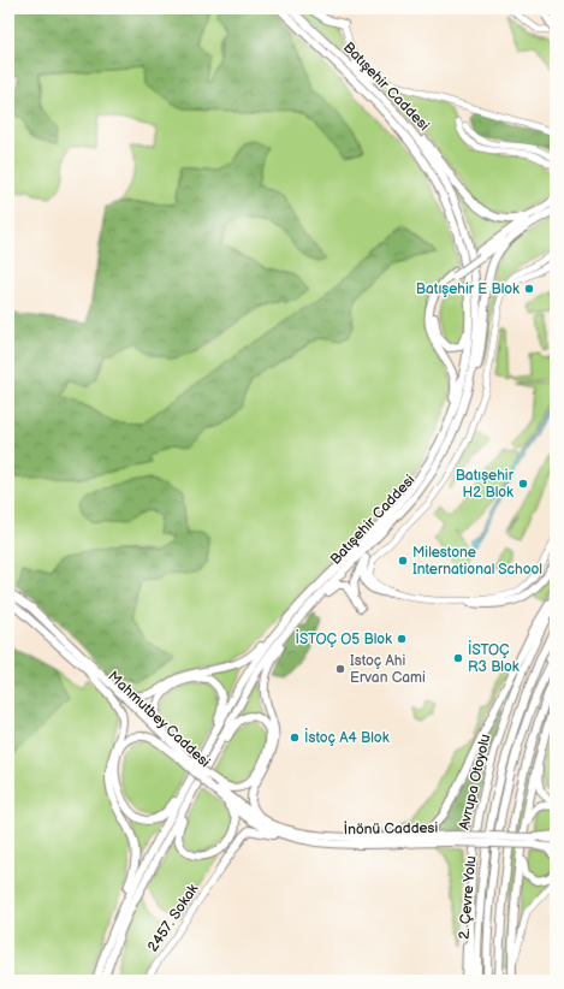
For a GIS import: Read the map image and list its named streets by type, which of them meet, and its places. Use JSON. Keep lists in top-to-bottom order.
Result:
{
  "streets": {
    "highway": [
      "Batışehir Caddesi",
      "Mahmutbey Caddesi",
      "Avrupa Otoyolu",
      "İnönü Caddesi",
      "2. Çevre Yolu"
    ],
    "main road": ["2457. Sokak"]
  },
  "crossings": [
    ["Mahmutbey Caddesi", "İnönü Caddesi"]
  ],
  "places": [
    "Batışehir E Blok",
    "Batışehir H2 Blok",
    "Milestone International School",
    "İSTOÇ O5 Blok",
    "İSTOÇ R3 Blok",
    "Istoç Ahi Ervan Cami",
    "İstoç A4 Blok"
  ]
}
